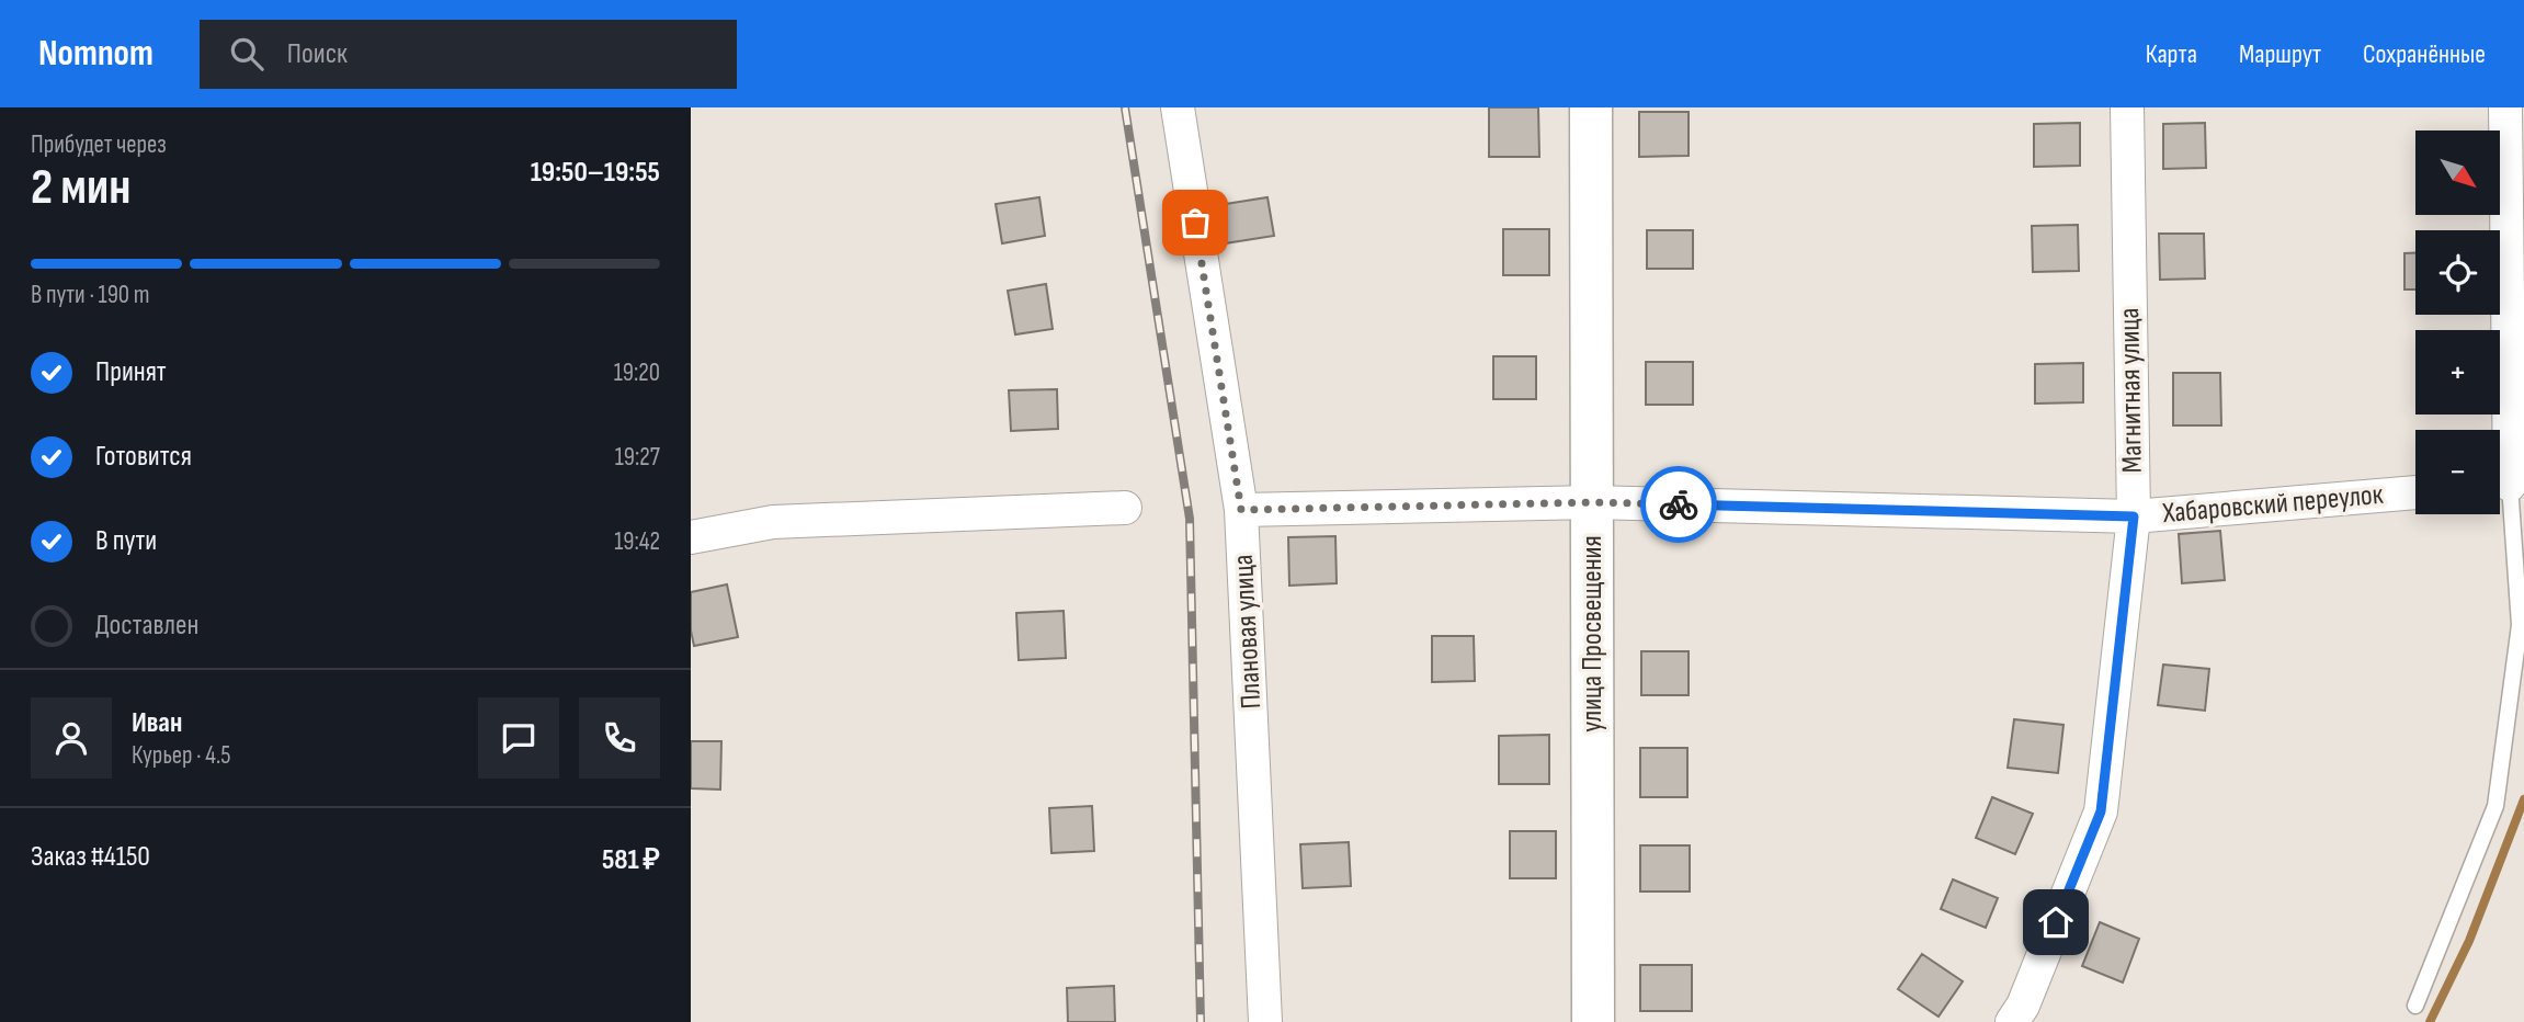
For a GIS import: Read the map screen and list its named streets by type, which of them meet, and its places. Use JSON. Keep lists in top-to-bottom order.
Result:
{
  "streets": {
    "street": [
      "Магнитная улица",
      "Хабаровский переулок",
      "Плановая улица",
      "улица Просвещения"
    ]
  },
  "crossings": [
    ["Магнитная улица", "Хабаровский переулок"],
    ["Хабаровский переулок", "Плановая улица"],
    ["Хабаровский переулок", "улица Просвещения"]
  ],
  "north": "bottom right",
  "page": {
    "header": "Nomnom",
    "search": "Поиск",
    "nav": ["Карта", "Маршрут", "Сохранённые"],
    "heading": ["2 мин", "Прибудет через", "19:50–19:55"],
    "panel": [
      "Иван",
      "Курьер · 4.5",
      "Заказ #4150",
      "581 ₽"
    ],
    "map_buttons": ["+", "−"],
    "bar": "В пути · 190 m",
    "list": [
      ["Принят", "19:20"],
      ["Готовится", "19:27"],
      ["В пути", "19:42"],
      "Доставлен"
    ]
  }
}
